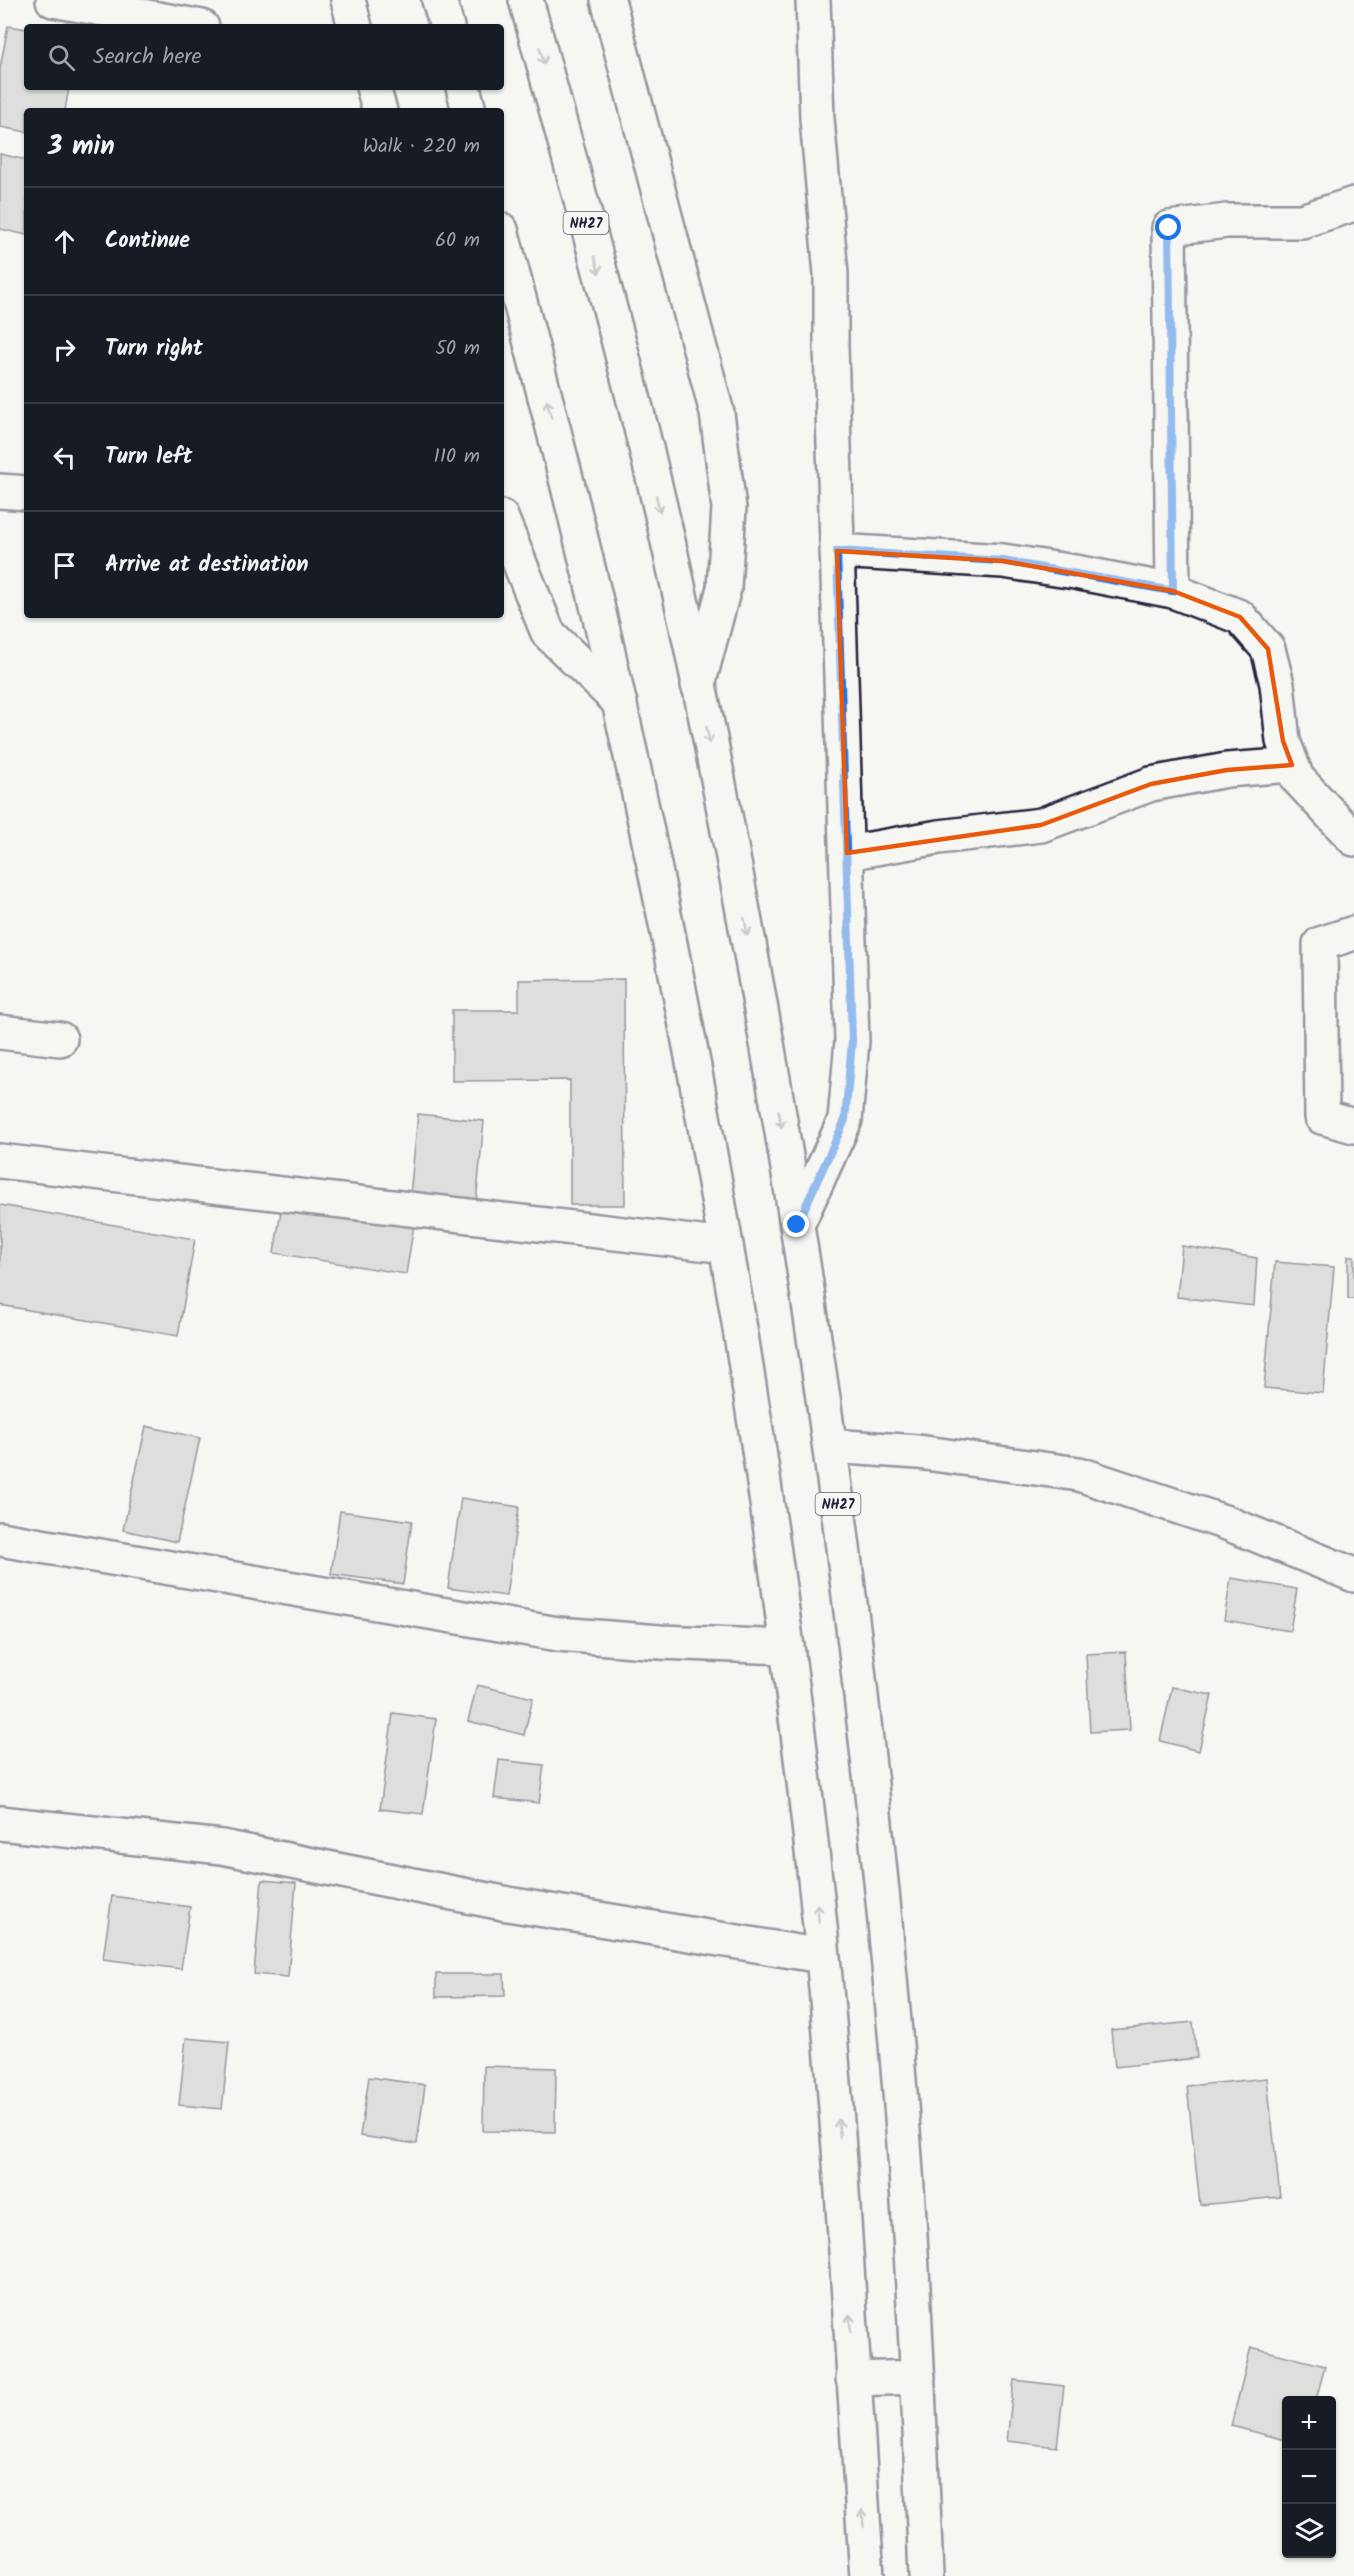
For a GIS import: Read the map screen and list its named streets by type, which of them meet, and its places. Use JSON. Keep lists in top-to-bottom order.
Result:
{
  "streets": {
    "main road": ["NH27"]
  },
  "page": {
    "search": "Search here",
    "heading": ["3 min", "Walk · 220 m"],
    "list": [
      ["Continue", "60 m"],
      ["Turn right", "50 m"],
      ["Turn left", "110 m"],
      "Arrive at destination"
    ],
    "map_buttons": ["+", "−"]
  }
}
